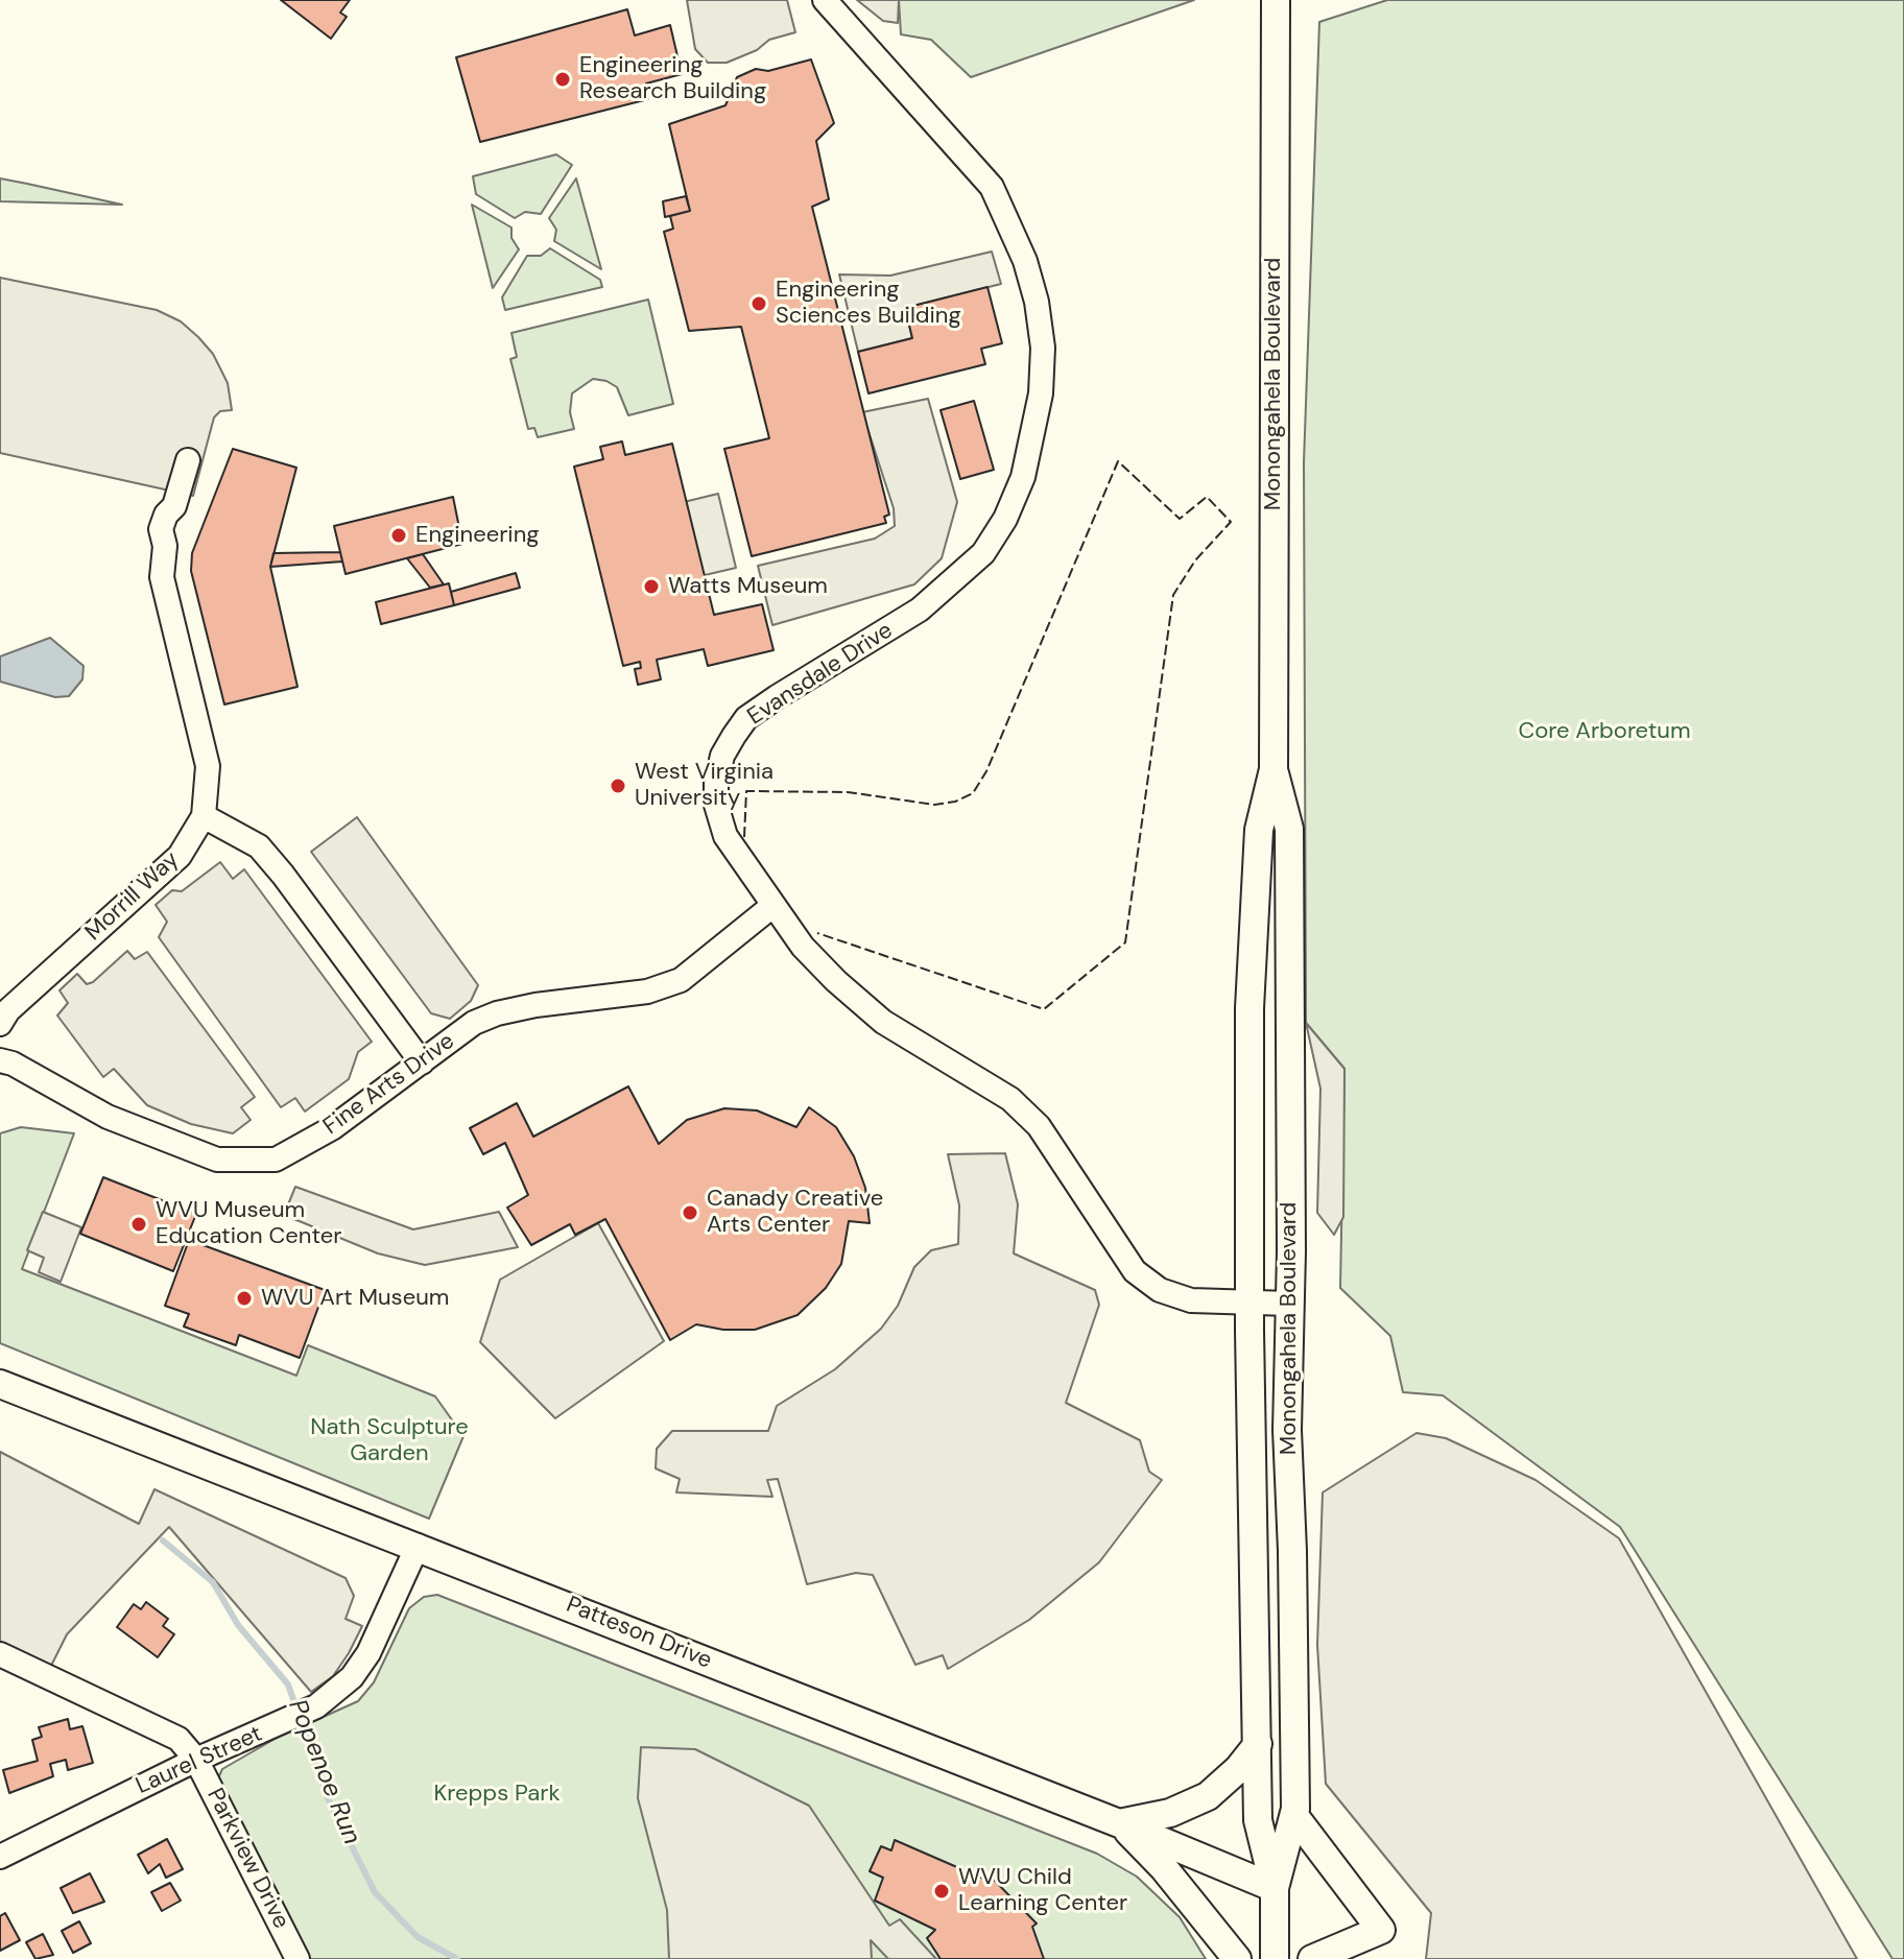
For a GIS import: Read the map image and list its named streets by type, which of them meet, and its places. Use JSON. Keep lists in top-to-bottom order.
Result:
{
  "streets": {
    "main road": ["Monongahela Boulevard", "Patteson Drive"],
    "street": [
      "Evansdale Drive",
      "Morrill Way",
      "Fine Arts Drive",
      "Laurel Street",
      "Parkview Drive"
    ]
  },
  "crossings": [
    ["Monongahela Boulevard", "Evansdale Drive"],
    ["Monongahela Boulevard", "Patteson Drive"],
    ["Evansdale Drive", "Fine Arts Drive"],
    ["Patteson Drive", "Laurel Street"],
    ["Laurel Street", "Parkview Drive"]
  ],
  "water": ["Popenoe Run"],
  "parks": ["Core Arboretum", "Nath Sculpture Garden", "Krepps Park"],
  "places": [
    "Engineering Research Building",
    "Engineering Sciences Building",
    "Engineering",
    "Watts Museum",
    "West Virginia University",
    "Canady Creative Arts Center",
    "WVU Museum Education Center",
    "WVU Art Museum",
    "WVU Child Learning Center"
  ]
}
